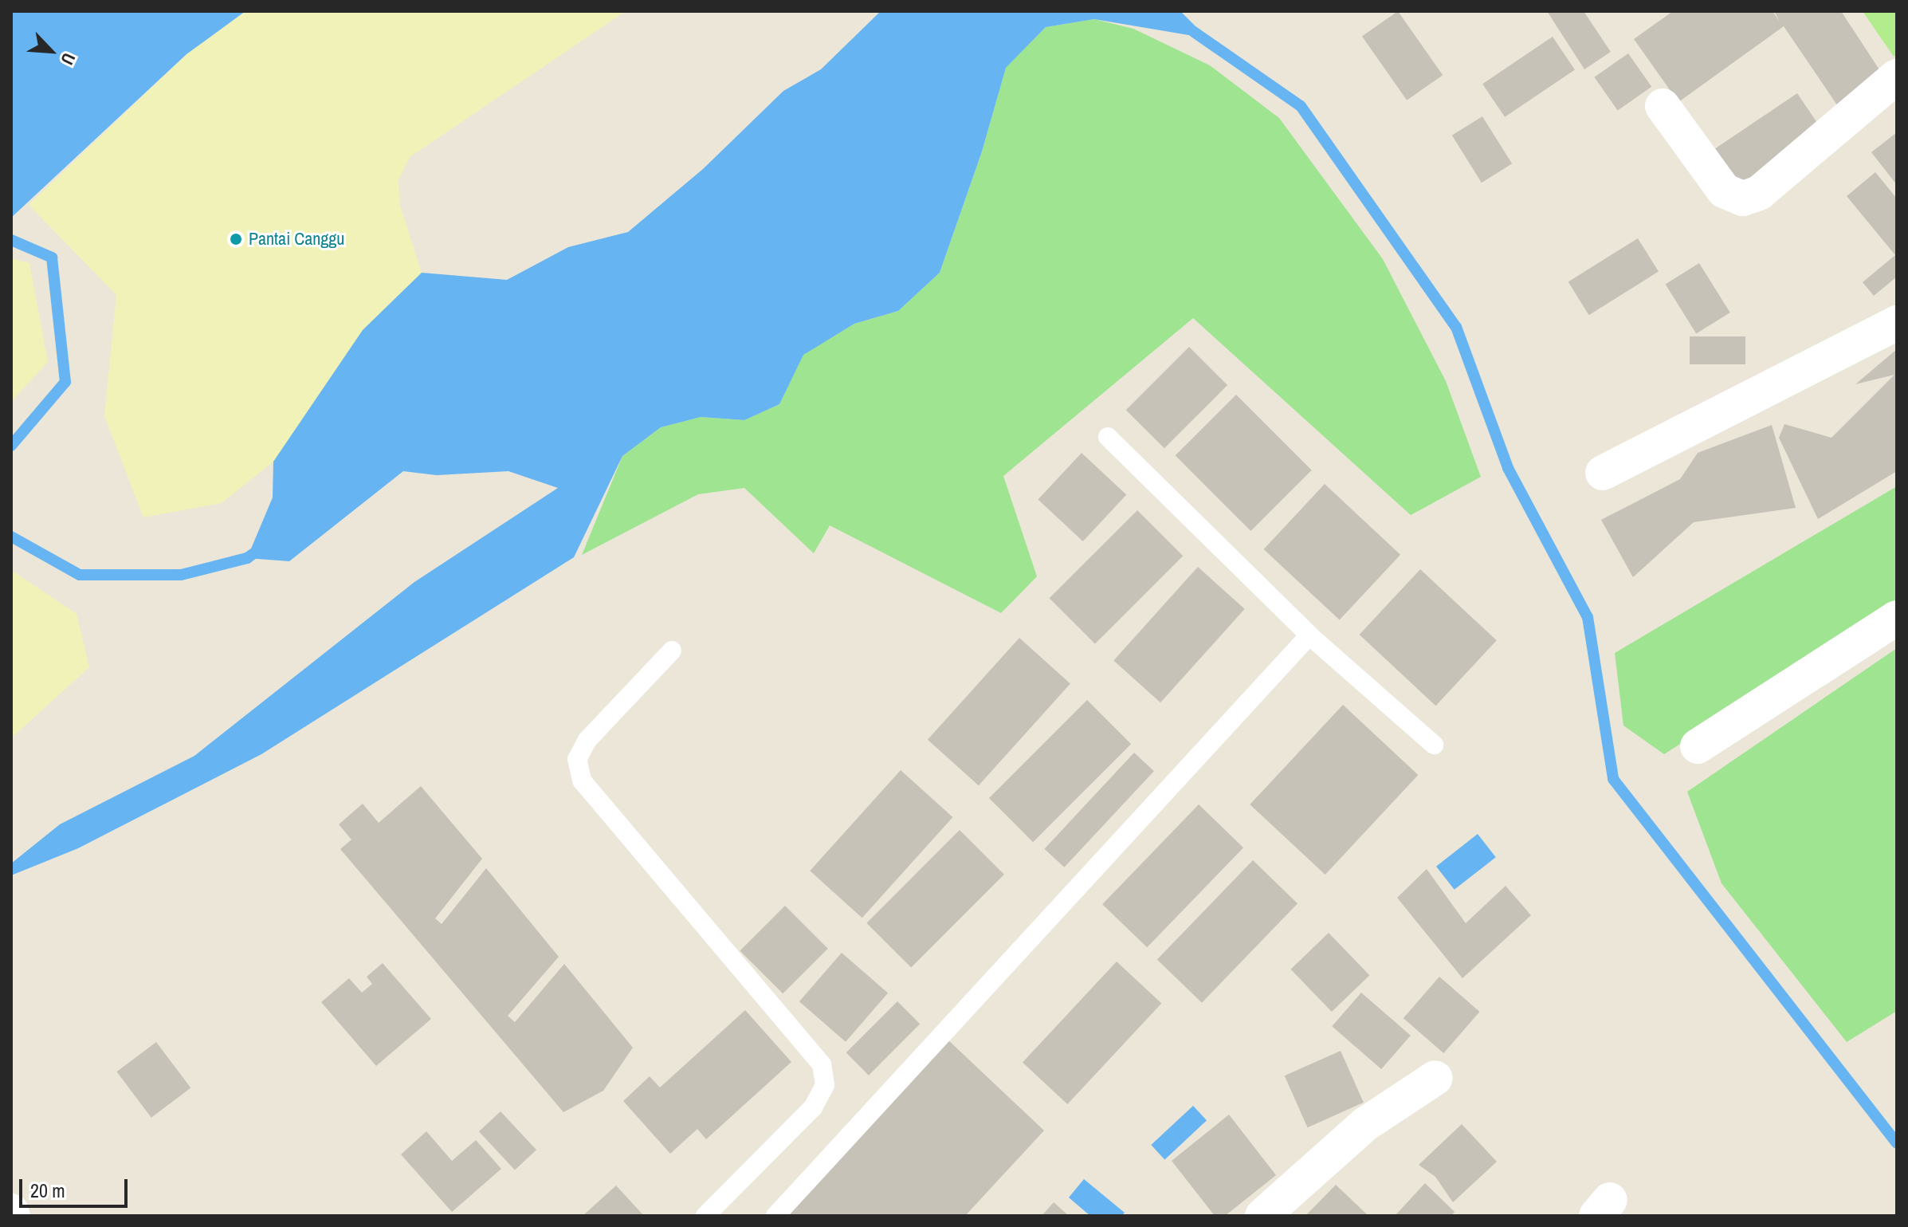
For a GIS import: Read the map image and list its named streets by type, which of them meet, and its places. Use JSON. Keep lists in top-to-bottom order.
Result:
{
  "places": ["Pantai Canggu"],
  "scale_bar": "20 m",
  "north": "bottom right"
}
